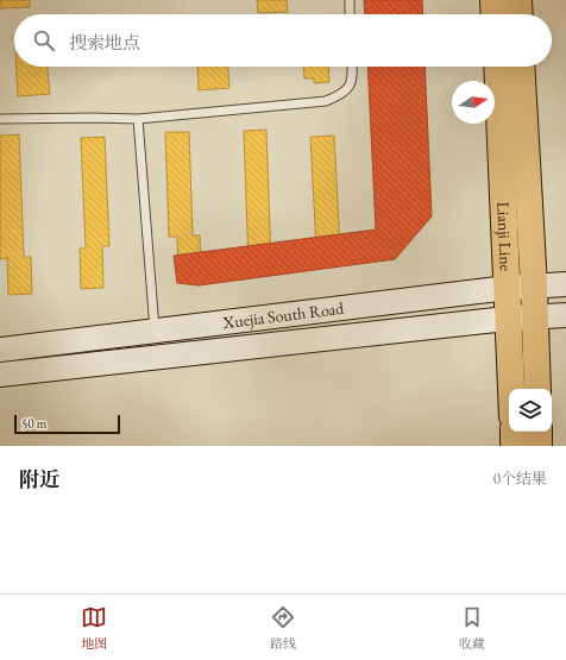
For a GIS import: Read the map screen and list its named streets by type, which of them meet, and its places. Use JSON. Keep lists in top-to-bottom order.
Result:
{
  "streets": {
    "main road": ["Lianji Line", "Xuejia South Road"]
  },
  "crossings": [
    ["Lianji Line", "Xuejia South Road"]
  ],
  "scale_bar": "50 m",
  "north": "right",
  "page": {
    "search": "搜索地点",
    "scale": "50 m",
    "heading": ["附近", "0个结果"],
    "nav": ["地图", "路线", "收藏"]
  }
}
